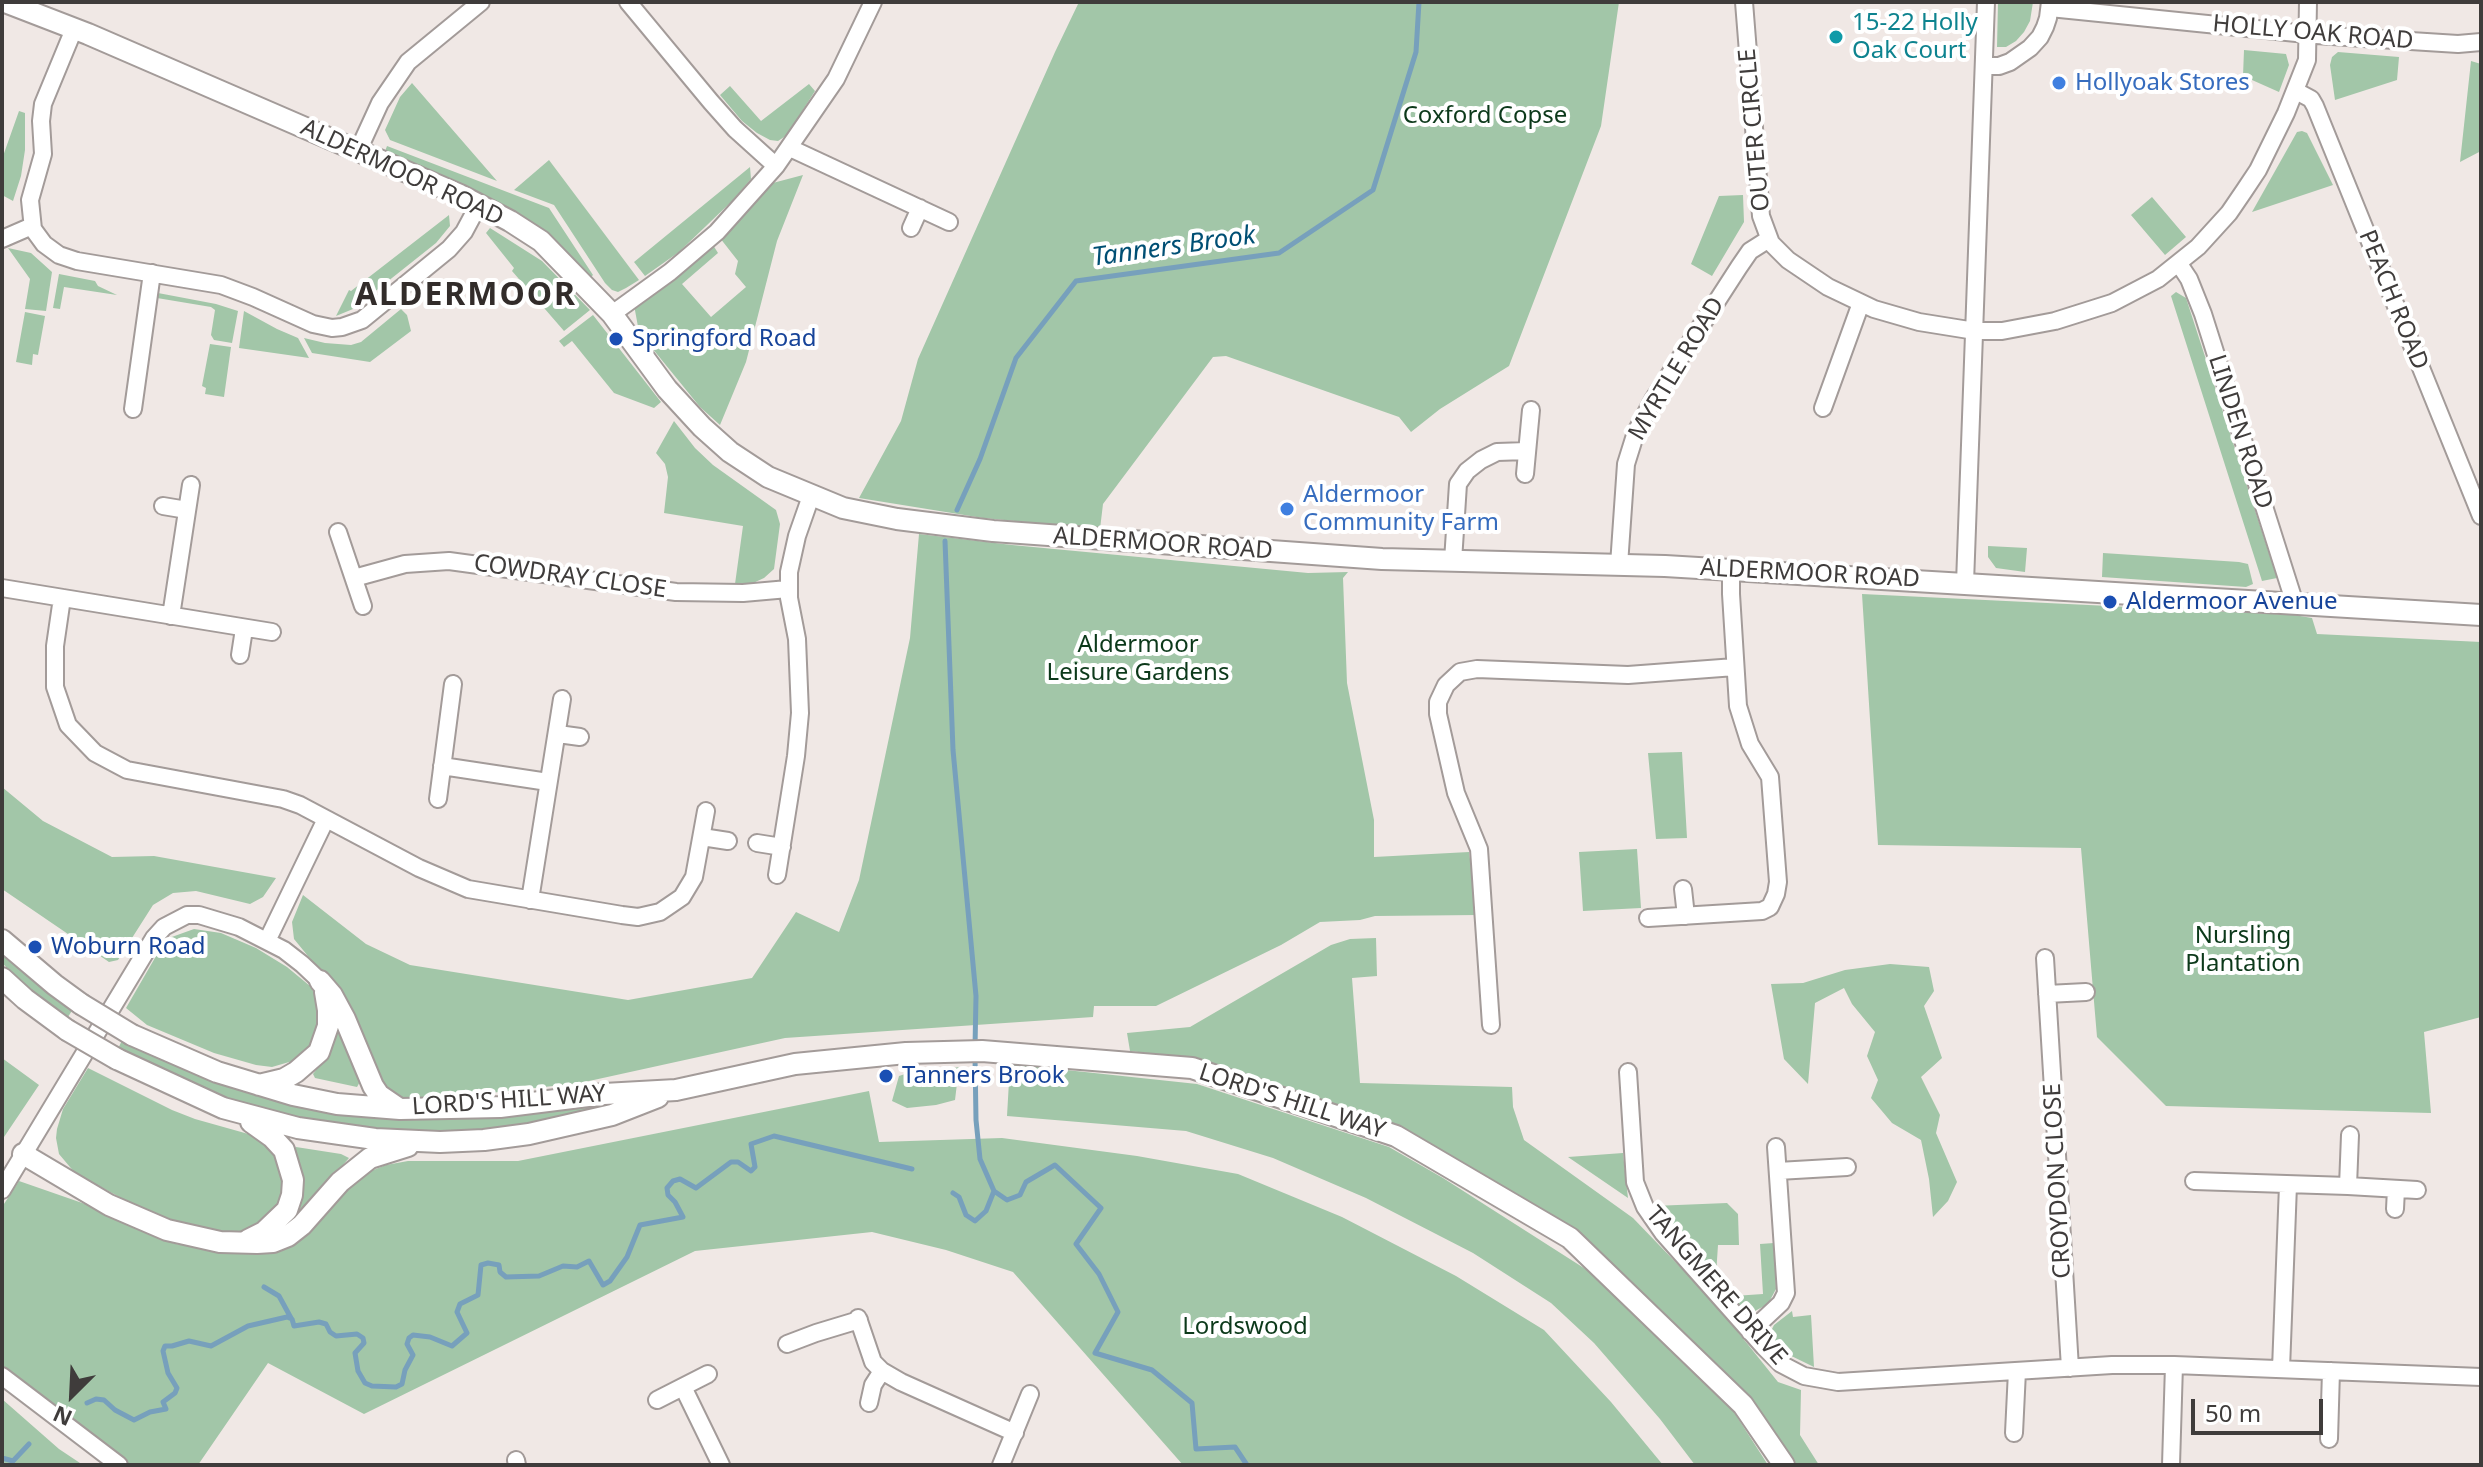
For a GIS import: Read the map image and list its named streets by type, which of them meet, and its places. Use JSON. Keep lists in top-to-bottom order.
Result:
{
  "streets": {
    "street": [
      "HOLLY OAK ROAD",
      "OUTER CIRCLE",
      "ALDERMOOR ROAD",
      "PEACH ROAD",
      "MYRTLE ROAD",
      "LINDEN ROAD",
      "COWDRAY CLOSE",
      "LORD'S HILL WAY",
      "CROYDON CLOSE",
      "TANGMERE DRIVE"
    ]
  },
  "crossings": [
    ["HOLLY OAK ROAD", "OUTER CIRCLE"],
    ["OUTER CIRCLE", "PEACH ROAD"],
    ["OUTER CIRCLE", "MYRTLE ROAD"],
    ["OUTER CIRCLE", "LINDEN ROAD"],
    ["ALDERMOOR ROAD", "MYRTLE ROAD"],
    ["ALDERMOOR ROAD", "LINDEN ROAD"],
    ["CROYDON CLOSE", "TANGMERE DRIVE"]
  ],
  "districts": ["ALDERMOOR"],
  "water": ["Tanners Brook"],
  "parks": [
    "Coxford Copse",
    "Aldermoor Leisure Gardens",
    "Nursling Plantation",
    "Lordswood"
  ],
  "places": [
    "15-22 Holly Oak Court",
    "Hollyoak Stores",
    "Springford Road",
    "Aldermoor Community Farm",
    "Aldermoor Avenue",
    "Woburn Road",
    "Tanners Brook"
  ],
  "scale_bar": "50 m",
  "north": "bottom left"
}
